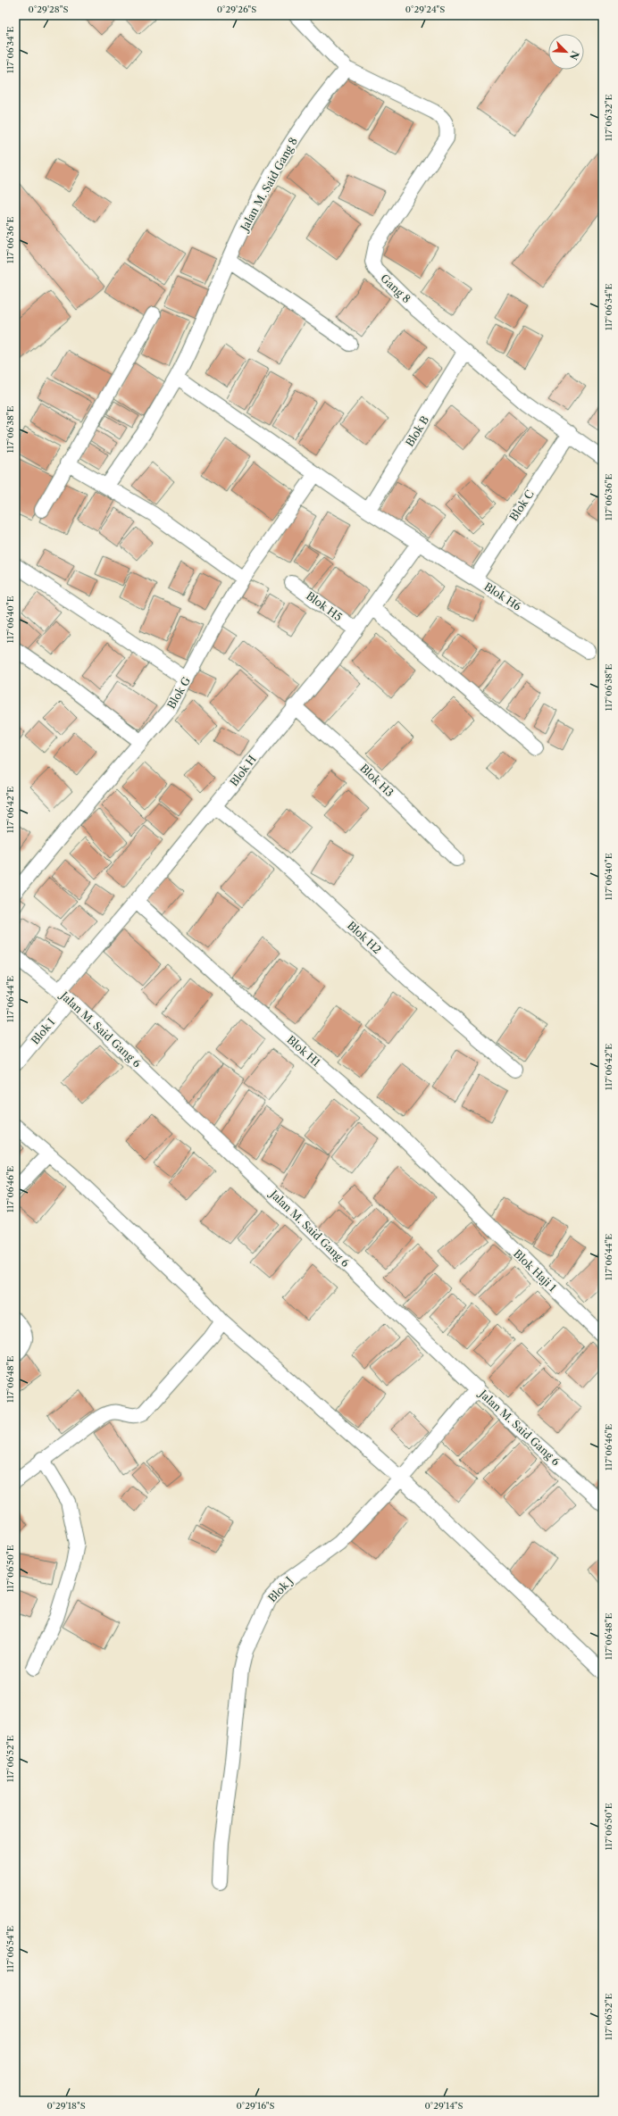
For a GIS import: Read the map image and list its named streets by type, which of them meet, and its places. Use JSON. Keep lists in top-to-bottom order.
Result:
{
  "streets": {
    "street": [
      "Jalan M. Said Gang 8",
      "Gang 8",
      "Blok B",
      "Blok C",
      "Blok H6",
      "Blok H5",
      "Blok G",
      "Blok H",
      "Blok H3",
      "Blok H2",
      "Jalan M. Said Gang 6",
      "Blok I",
      "Blok H1",
      "Blok Haji 1",
      "Blok J"
    ]
  },
  "crossings": [
    ["Jalan M. Said Gang 8", "Gang 8"],
    ["Jalan M. Said Gang 8", "Blok H6"],
    ["Gang 8", "Blok B"],
    ["Gang 8", "Blok C"],
    ["Blok B", "Blok H6"],
    ["Blok C", "Blok H6"],
    ["Blok H6", "Blok G"],
    ["Blok H6", "Blok H"],
    ["Blok H5", "Blok H"],
    ["Blok H", "Blok H3"],
    ["Blok H", "Blok H2"],
    ["Blok H", "Jalan M. Said Gang 6"],
    ["Blok H", "Blok I"],
    ["Blok H", "Blok H1"],
    ["Jalan M. Said Gang 6", "Blok I"],
    ["Jalan M. Said Gang 6", "Blok J"],
    ["Blok H1", "Blok Haji 1"]
  ],
  "north": "bottom right",
  "coordinates": [
    "0°29'28\"S",
    "0°29'26\"S",
    "0°29'24\"S",
    "117°06'34\"E",
    "117°06'32\"E",
    "117°06'36\"E",
    "117°06'38\"E",
    "117°06'40\"E",
    "117°06'42\"E",
    "117°06'44\"E",
    "117°06'46\"E",
    "117°06'48\"E",
    "117°06'50\"E",
    "117°06'52\"E",
    "117°06'54\"E",
    "0°29'18\"S",
    "0°29'16\"S",
    "0°29'14\"S"
  ]
}
